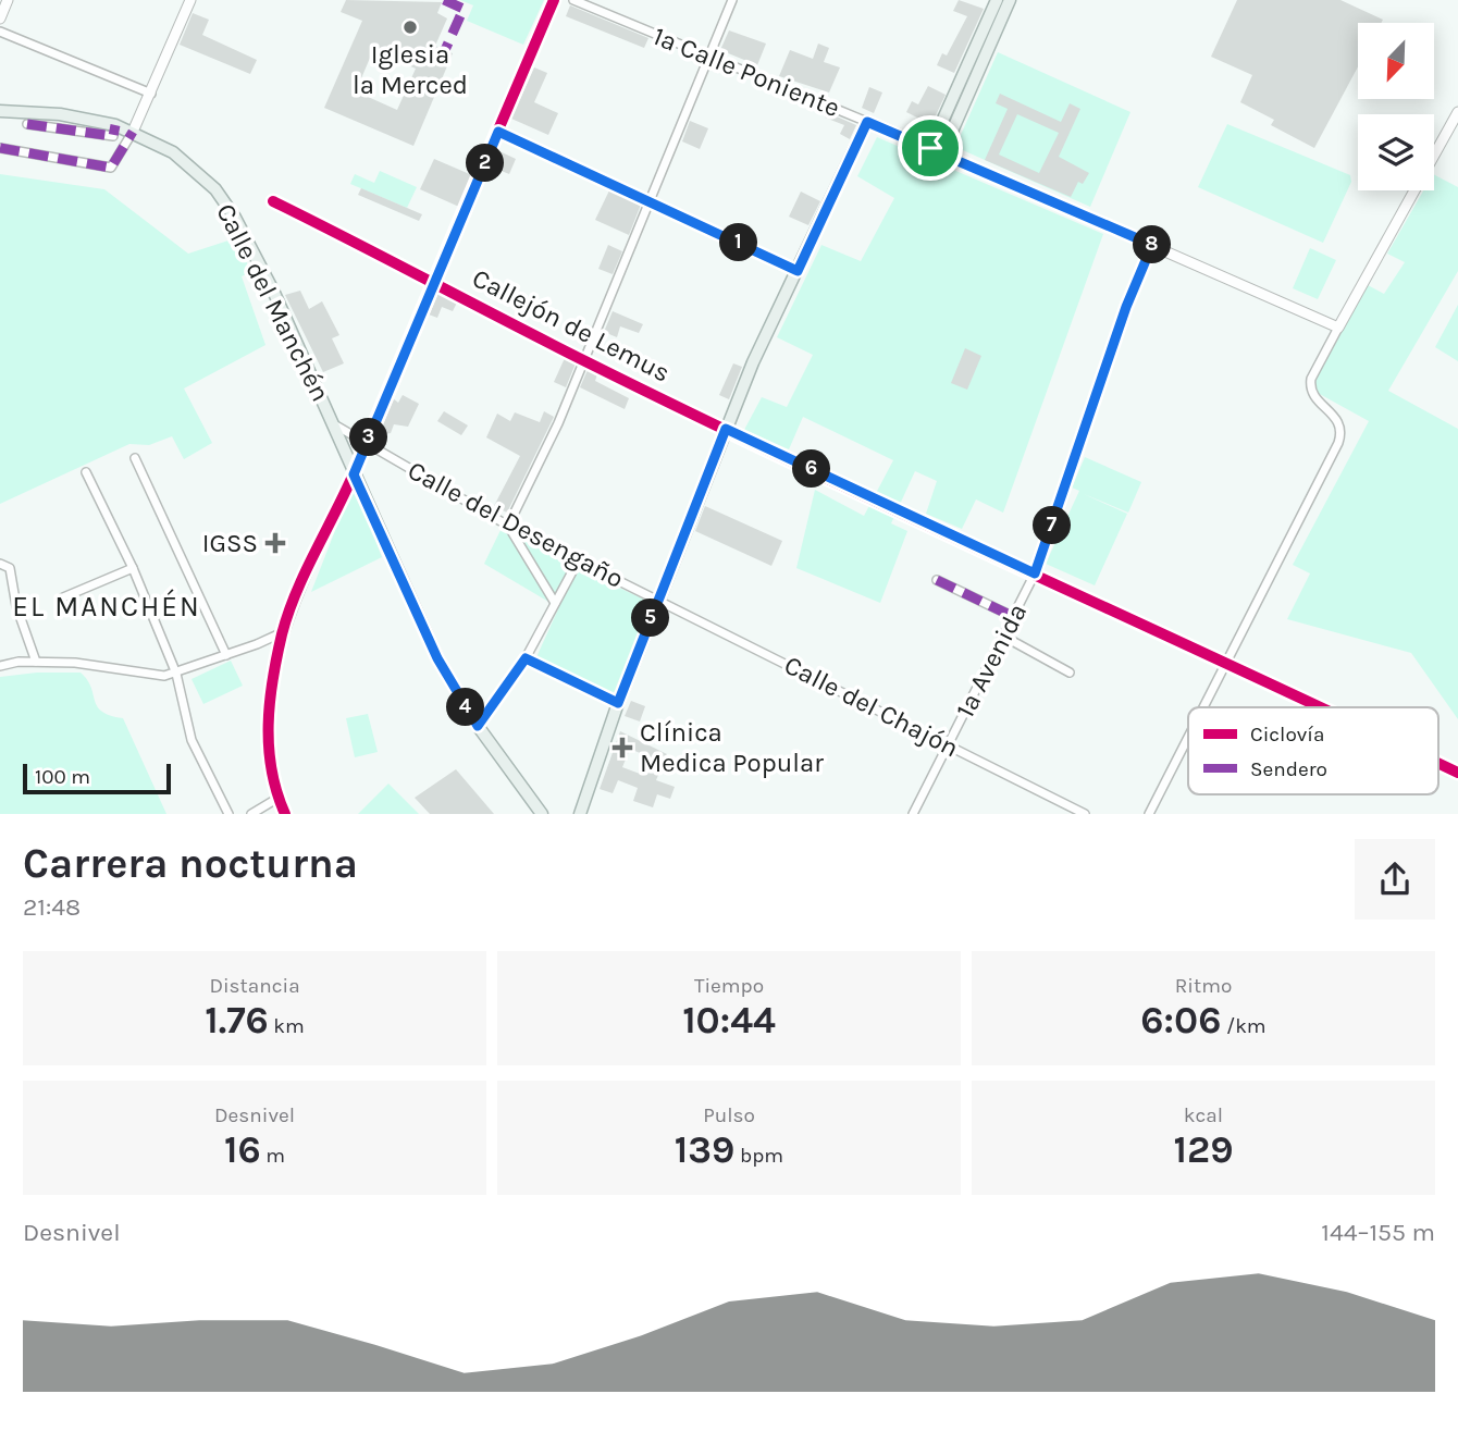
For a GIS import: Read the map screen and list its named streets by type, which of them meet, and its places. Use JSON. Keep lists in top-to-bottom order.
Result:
{
  "streets": {
    "main road": ["1a Calle Poniente", "Calle del Manchén"],
    "street": [
      "Callejón de Lemus",
      "Calle del Desengaño",
      "1a Avenida",
      "Calle del Chajón"
    ]
  },
  "crossings": [
    ["1a Calle Poniente", "1a Avenida"],
    ["Calle del Manchén", "Calle del Desengaño"],
    ["Callejón de Lemus", "1a Avenida"],
    ["Calle del Desengaño", "Calle del Chajón"],
    ["1a Avenida", "Calle del Chajón"]
  ],
  "districts": ["EL MANCHÉN"],
  "places": {
    "other": ["Iglesia la Merced"],
    "health": ["IGSS", "Clínica Medica Popular"]
  },
  "legend": ["Ciclovía", "Sendero"],
  "scale_bar": "100 m",
  "north": "bottom left",
  "page": {
    "pins": [
      "2",
      "1",
      "8",
      "3",
      "6",
      "7",
      "5",
      "4"
    ],
    "scale": "100 m",
    "heading": ["Carrera nocturna", "21:48"],
    "stats": [
      ["Distancia", "1.76 km"],
      ["Tiempo", "10:44"],
      ["Ritmo", "6:06 /km"],
      ["Desnivel", "16 m"],
      ["Pulso", "139 bpm"],
      ["kcal", "129"]
    ],
    "chart": ["Desnivel", "144–155 m"]
  }
}
